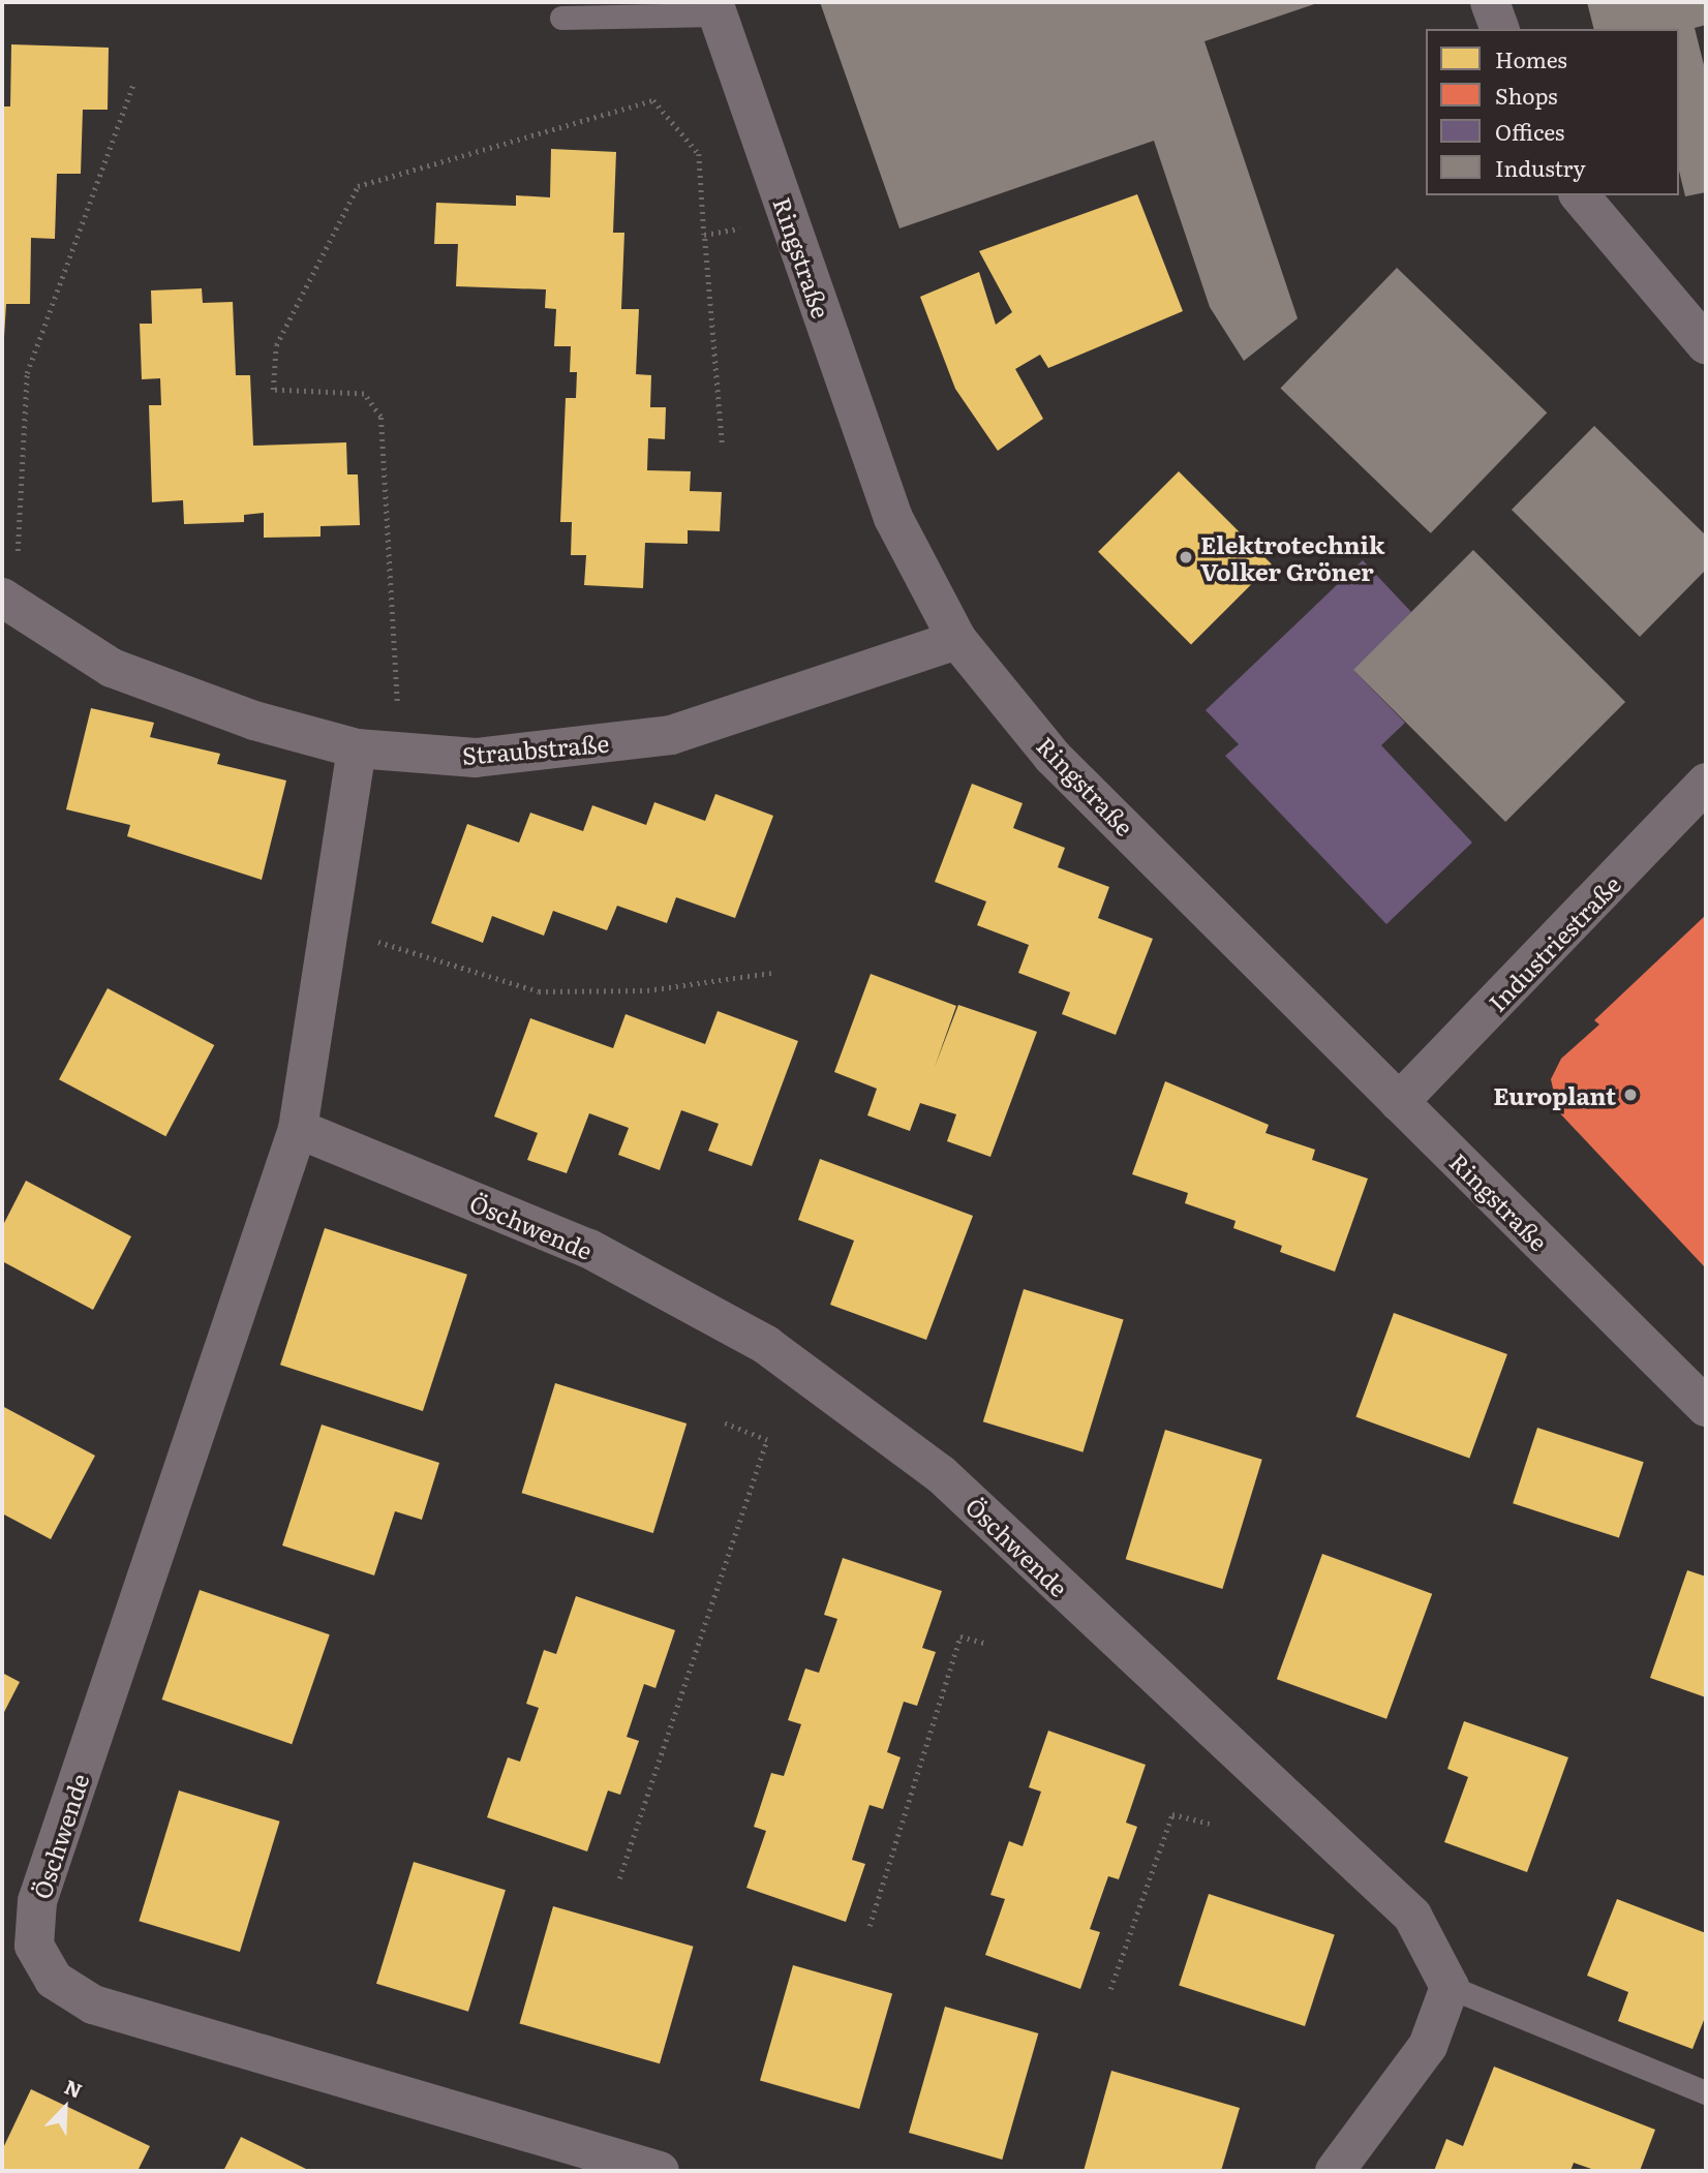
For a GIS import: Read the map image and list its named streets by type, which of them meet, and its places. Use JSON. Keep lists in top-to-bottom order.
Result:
{
  "streets": {
    "street": [
      "Ringstraße",
      "Straubstraße",
      "Industriestraße",
      "Öschwende"
    ]
  },
  "crossings": [
    ["Ringstraße", "Straubstraße"],
    ["Ringstraße", "Industriestraße"],
    ["Straubstraße", "Öschwende"]
  ],
  "places": ["Elektrotechnik Volker Gröner", "Europlant"],
  "legend": [
    "Homes",
    "Shops",
    "Offices",
    "Industry"
  ],
  "north": "top right"
}
